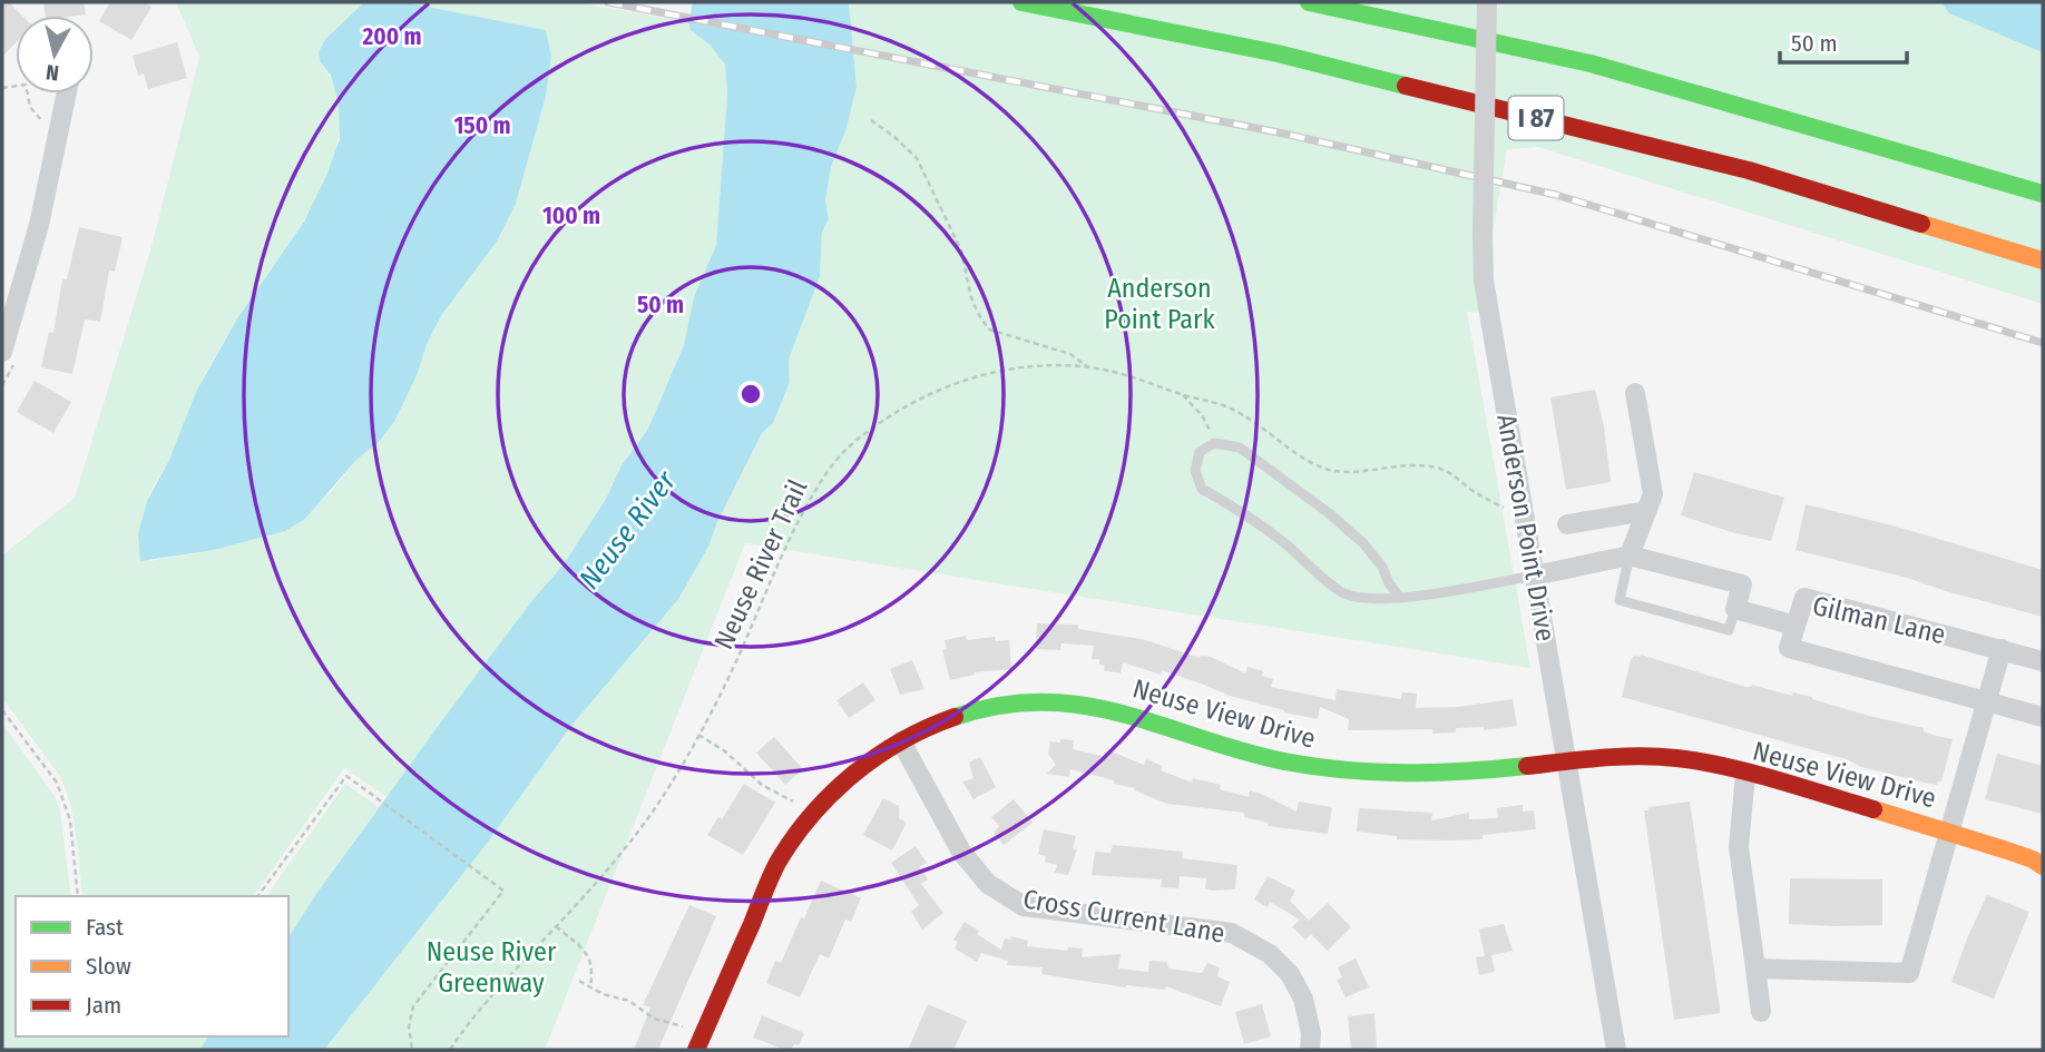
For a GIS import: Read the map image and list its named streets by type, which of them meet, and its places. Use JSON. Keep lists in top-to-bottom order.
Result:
{
  "streets": {
    "main road": ["I 87", "Neuse View Drive"],
    "street": ["Anderson Point Drive", "Gilman Lane", "Cross Current Lane"],
    "path": ["Neuse River Trail"]
  },
  "crossings": [
    ["Anderson Point Drive", "Neuse View Drive"],
    ["Neuse View Drive", "Cross Current Lane"]
  ],
  "water": ["Neuse River"],
  "parks": ["Anderson Point Park", "Neuse River Greenway"],
  "legend": ["Fast", "Slow", "Jam"],
  "scale_bar": "50 m",
  "north": "bottom",
  "rings": [
    "200 m",
    "150 m",
    "100 m",
    "50 m"
  ]
}
